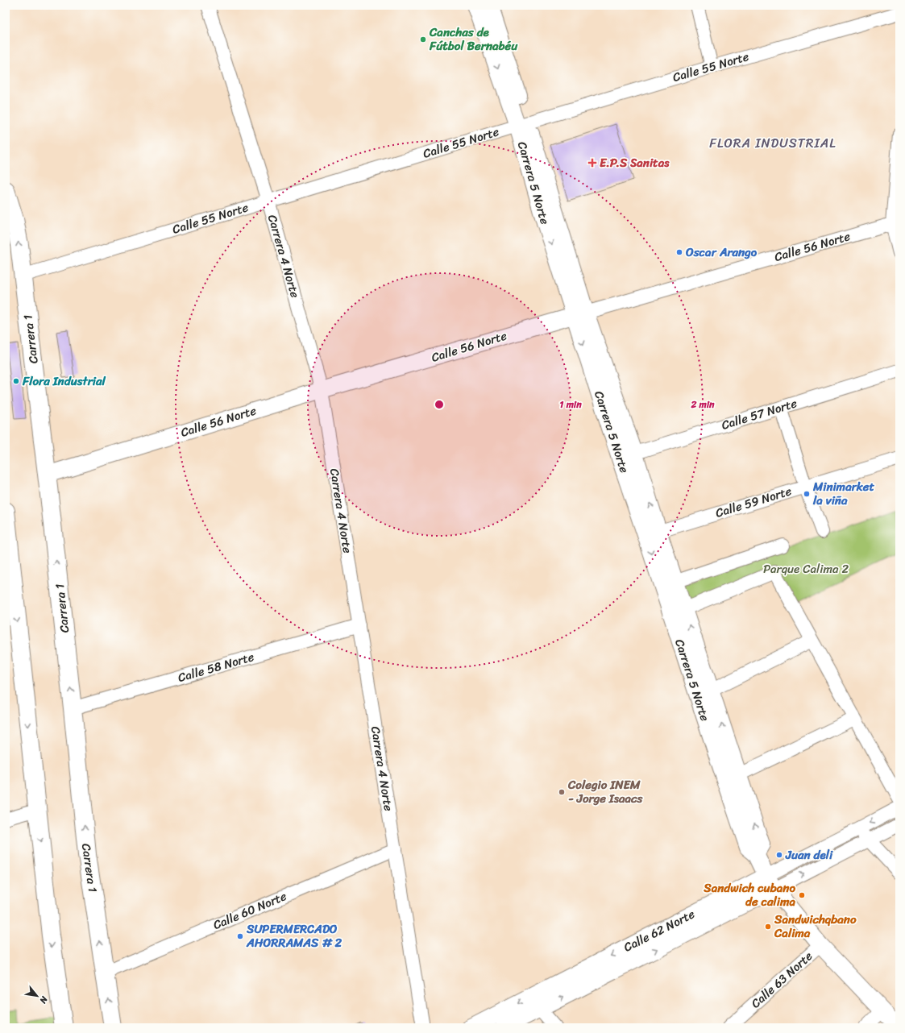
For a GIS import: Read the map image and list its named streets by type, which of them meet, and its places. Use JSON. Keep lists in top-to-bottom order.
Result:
{
  "streets": {
    "main road": ["Carrera 1"],
    "street": [
      "Calle 55 Norte",
      "Carrera 5 Norte",
      "Calle 56 Norte",
      "Carrera 4 Norte",
      "Calle 57 Norte",
      "Calle 59 Norte",
      "Calle 58 Norte",
      "Calle 60 Norte",
      "Calle 62 Norte",
      "Calle 63 Norte"
    ]
  },
  "crossings": [
    ["Calle 55 Norte", "Carrera 5 Norte"],
    ["Calle 55 Norte", "Carrera 4 Norte"],
    ["Calle 55 Norte", "Carrera 1"],
    ["Carrera 5 Norte", "Calle 56 Norte"],
    ["Carrera 5 Norte", "Calle 57 Norte"],
    ["Carrera 5 Norte", "Calle 59 Norte"],
    ["Carrera 5 Norte", "Calle 62 Norte"],
    ["Carrera 5 Norte", "Calle 63 Norte"],
    ["Calle 56 Norte", "Carrera 4 Norte"],
    ["Calle 56 Norte", "Carrera 1"],
    ["Carrera 4 Norte", "Calle 58 Norte"],
    ["Carrera 4 Norte", "Calle 60 Norte"],
    ["Carrera 1", "Calle 58 Norte"],
    ["Carrera 1", "Calle 60 Norte"]
  ],
  "districts": ["FLORA INDUSTRIAL"],
  "parks": ["Parque Calima 2"],
  "places": {
    "other": [
      "Canchas de Fútbol Bernabéu",
      "Oscar Arango",
      "Flora Industrial",
      "Minimarket la viña",
      "Colegio INEM - Jorge Isaacs",
      "Juan deli",
      "Sandwich cubano de calima",
      "Sandwichqbano Calima",
      "SUPERMERCADO AHORRAMAS # 2"
    ],
    "health": ["E.P.S Sanitas"]
  },
  "north": "bottom right",
  "rings": ["1 min", "2 min"]
}
